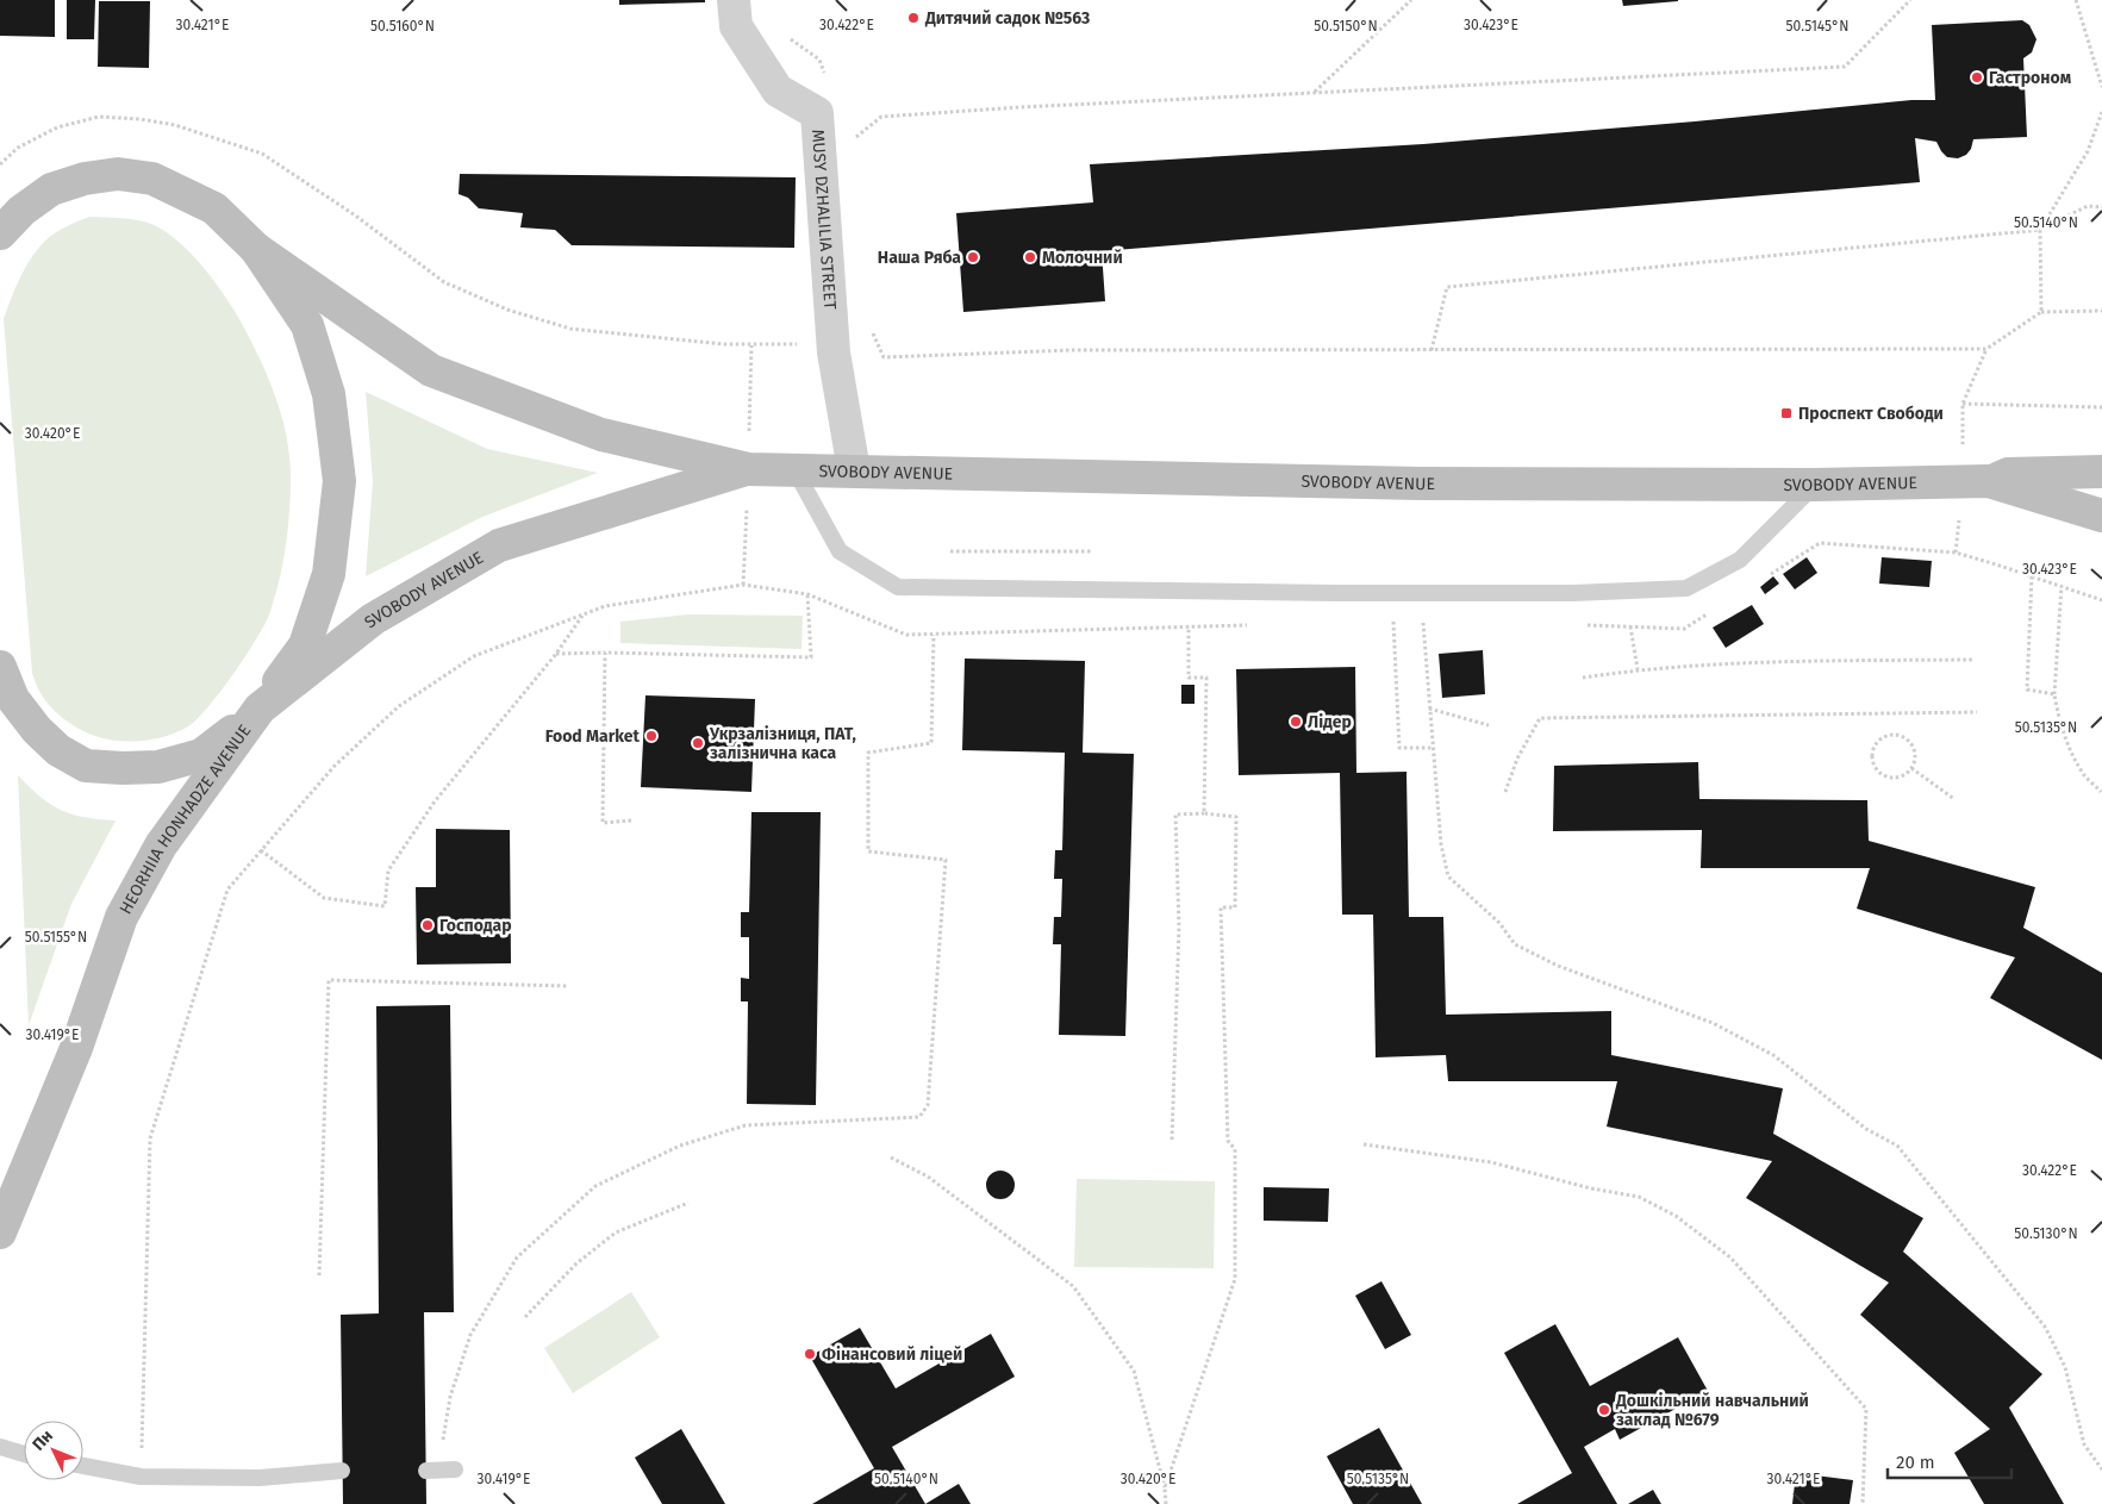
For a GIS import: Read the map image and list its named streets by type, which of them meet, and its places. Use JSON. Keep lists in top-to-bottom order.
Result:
{
  "streets": {
    "street": ["MUSY DZHALILIA STREET", "SVOBODY AVENUE", "HEORHIIA HONHADZE AVENUE"]
  },
  "crossings": [
    ["MUSY DZHALILIA STREET", "SVOBODY AVENUE"],
    ["SVOBODY AVENUE", "HEORHIIA HONHADZE AVENUE"]
  ],
  "places": {
    "other": [
      "Дитячий садок №563",
      "Гастроном",
      "Наша Ряба",
      "Молочний",
      "Лідер",
      "Food Market",
      "Укрзалізниця, ПАТ, залізнична каса",
      "Господар",
      "Фінансовий ліцей",
      "Дошкільний навчальний заклад №679"
    ],
    "transit": ["Проспект Свободи"]
  },
  "scale_bar": "20 m",
  "north": "top left",
  "coordinates": [
    "30.421°E",
    "30.422°E",
    "30.423°E",
    "50.5160°N",
    "50.5150°N",
    "50.5145°N",
    "50.5140°N",
    "30.420°E",
    "50.5135°N",
    "50.5155°N",
    "30.419°E",
    "50.5130°N"
  ]
}
